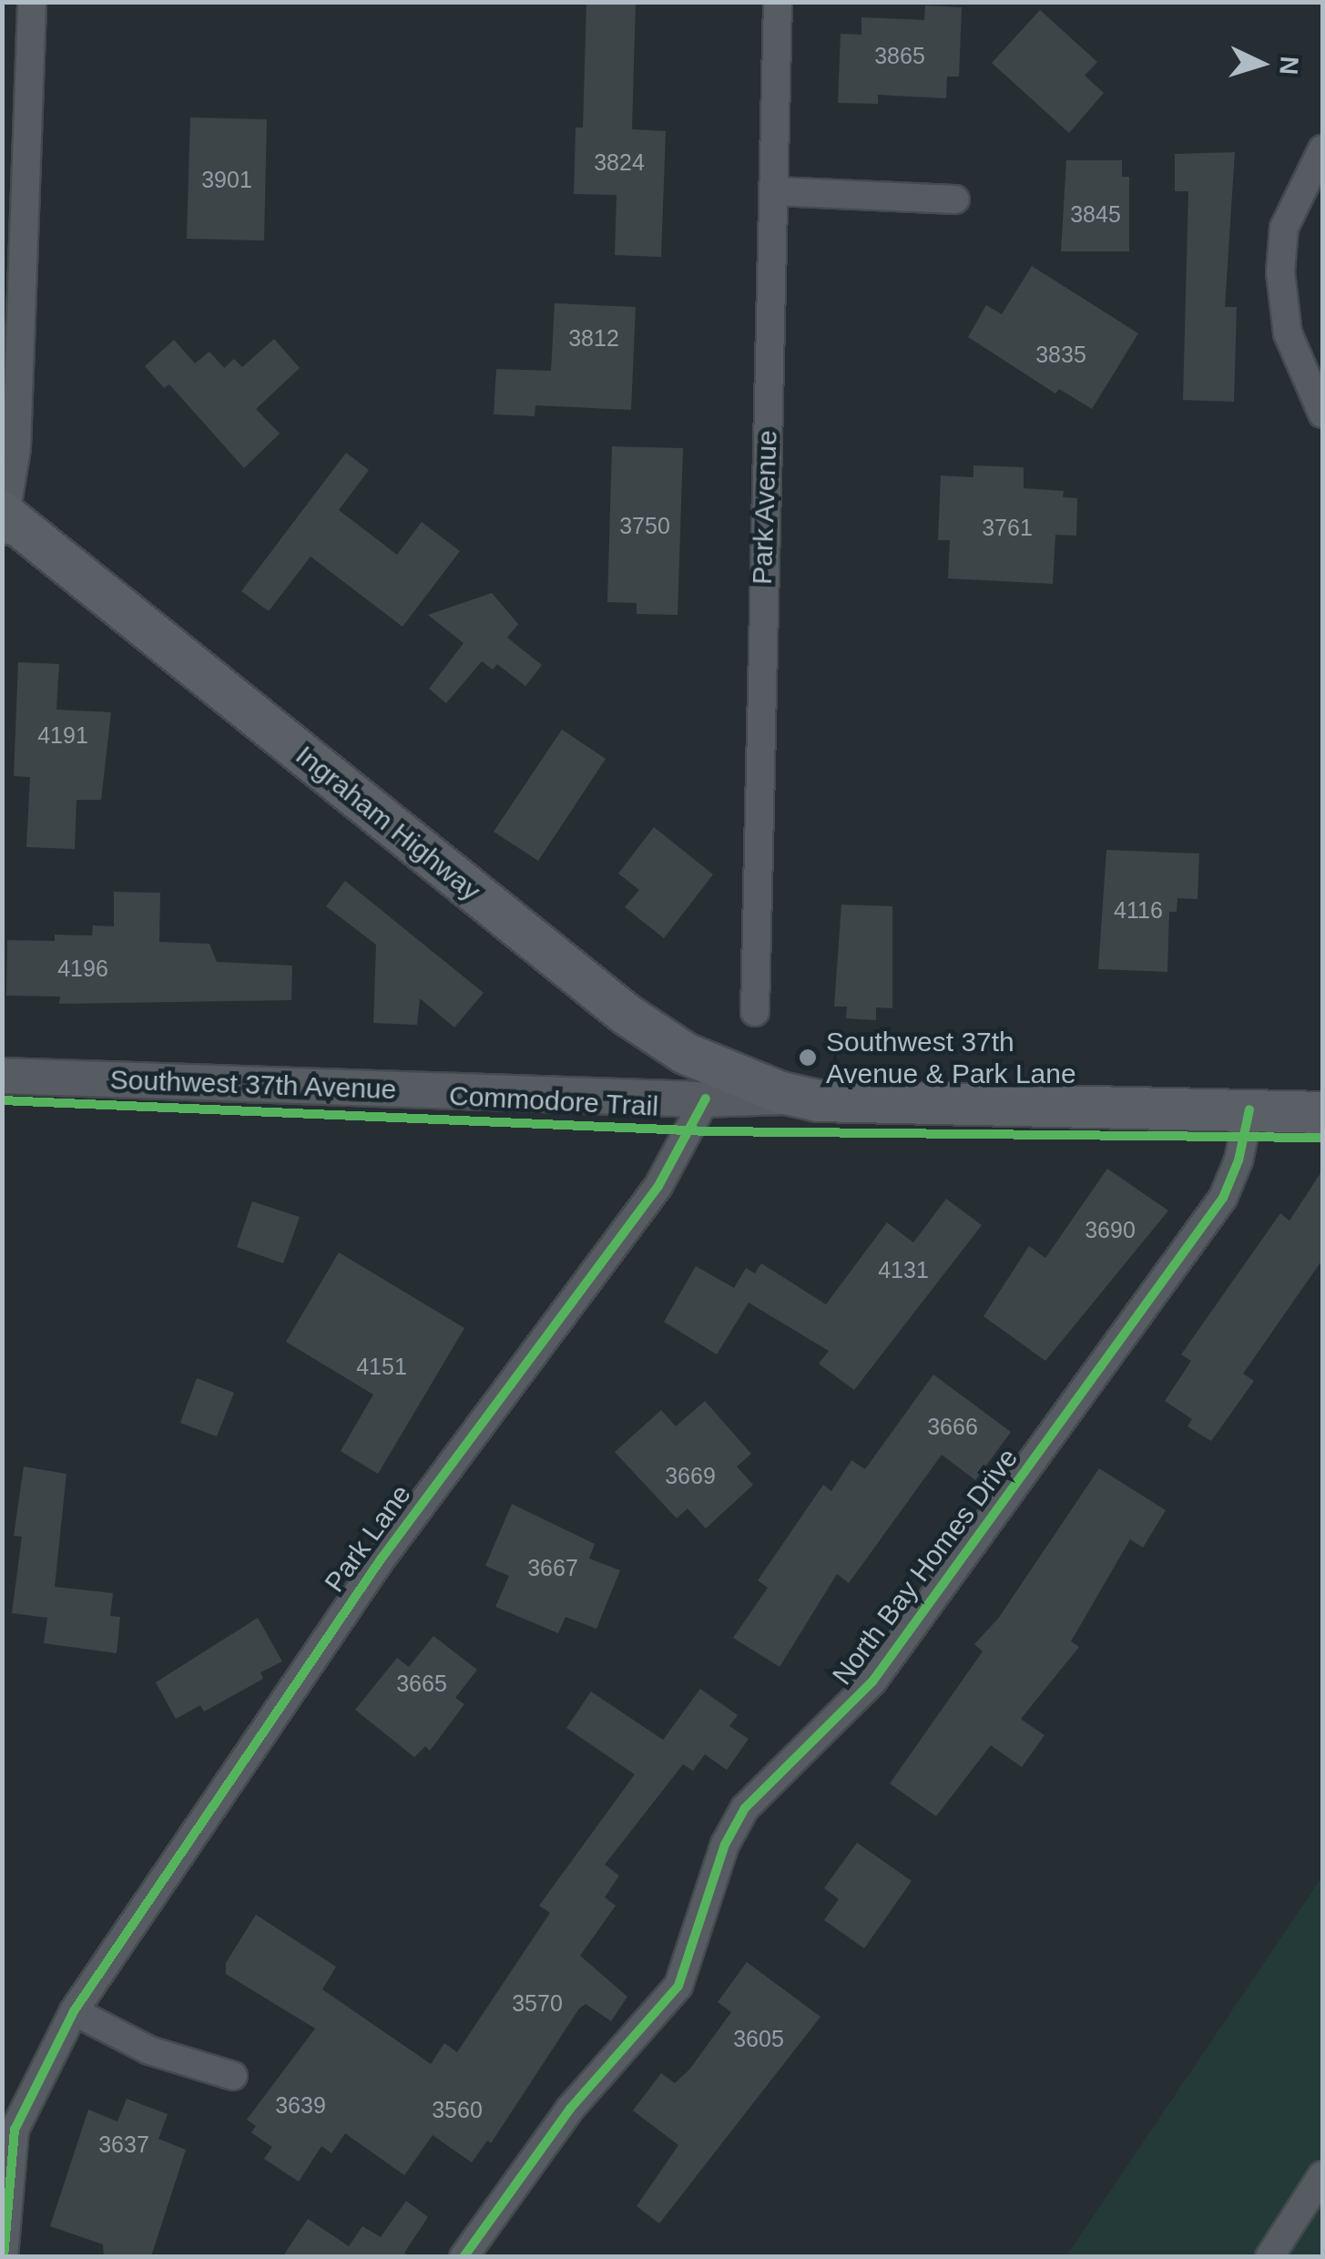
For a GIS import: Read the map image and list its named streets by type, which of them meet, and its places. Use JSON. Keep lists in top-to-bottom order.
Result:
{
  "streets": {
    "main road": ["Ingraham Highway", "Southwest 37th Avenue"],
    "street": ["Park Avenue", "Park Lane", "North Bay Homes Drive"],
    "cycle path": ["Commodore Trail"]
  },
  "crossings": [
    ["Ingraham Highway", "Southwest 37th Avenue"],
    ["Southwest 37th Avenue", "Park Lane"],
    ["Southwest 37th Avenue", "North Bay Homes Drive"]
  ],
  "places": ["Southwest 37th Avenue & Park Lane"],
  "house_numbers": [
    "3865",
    "3824",
    "3901",
    "3845",
    "3812",
    "3835",
    "3750",
    "3761",
    "4191",
    "4116",
    "4196",
    "3690",
    "4131",
    "4151",
    "3666",
    "3669",
    "3667",
    "3665",
    "3570",
    "3605",
    "3639",
    "3560",
    "3637"
  ],
  "north": "right"
}
